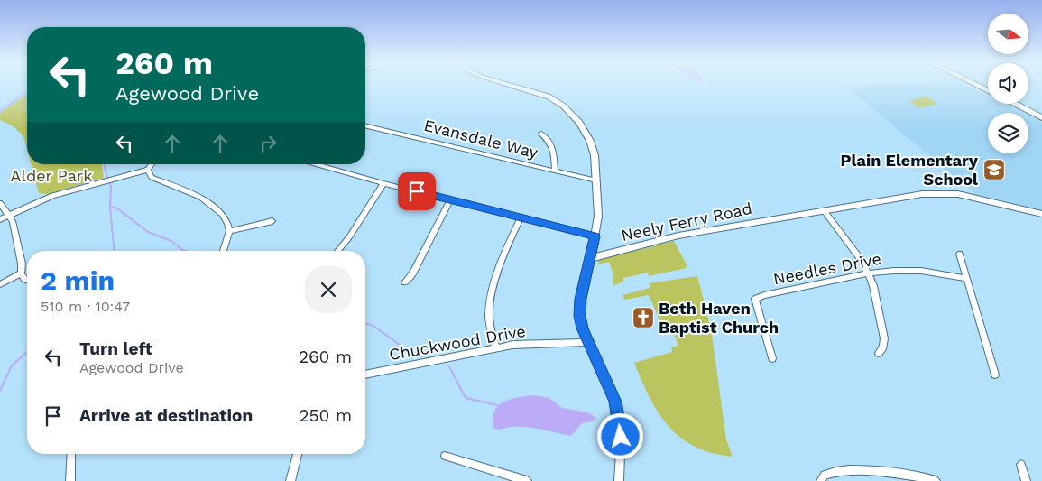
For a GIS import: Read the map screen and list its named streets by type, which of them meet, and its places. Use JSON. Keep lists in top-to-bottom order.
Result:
{
  "streets": {
    "street": [
      "Evansdale Way",
      "Neely Ferry Road",
      "Needles Drive",
      "Chuckwood Drive"
    ]
  },
  "crossings": [
    ["Evansdale Way", "Neely Ferry Road"]
  ],
  "parks": ["Alder Park"],
  "places": {
    "school or university": ["Plain Elementary School"],
    "church": ["Beth Haven Baptist Church"]
  },
  "north": "right",
  "page": {
    "turn": ["260 m", "Agewood Drive"],
    "heading": ["2 min", "510 m · 10:47"],
    "list": [
      {
        "name": "Turn left",
        "note": "Agewood Drive",
        "value": "260 m"
      },
      {
        "name": "Arrive at destination",
        "value": "250 m"
      }
    ]
  }
}
